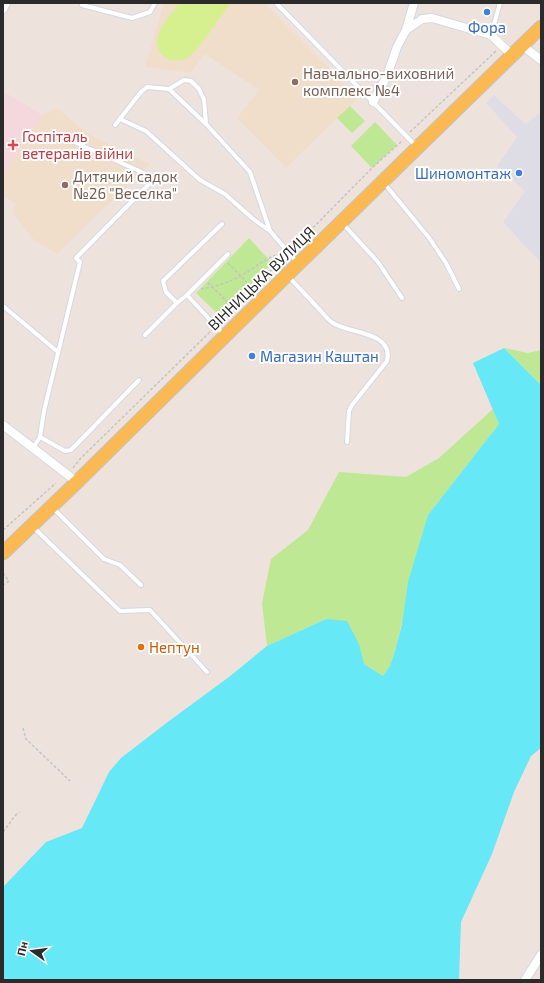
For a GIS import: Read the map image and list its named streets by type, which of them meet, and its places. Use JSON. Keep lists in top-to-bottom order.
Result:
{
  "streets": {
    "main road": ["ВІННИЦЬКА ВУЛИЦЯ"]
  },
  "places": {
    "other": [
      "Фора",
      "Навчально-виховний комплекс №4",
      "Шиномонтаж",
      "Дитячий садок №26 \"Веселка\"",
      "Магазин Каштан",
      "Нептун"
    ],
    "health": ["Госпіталь ветеранів війни"]
  },
  "north": "left"
}
